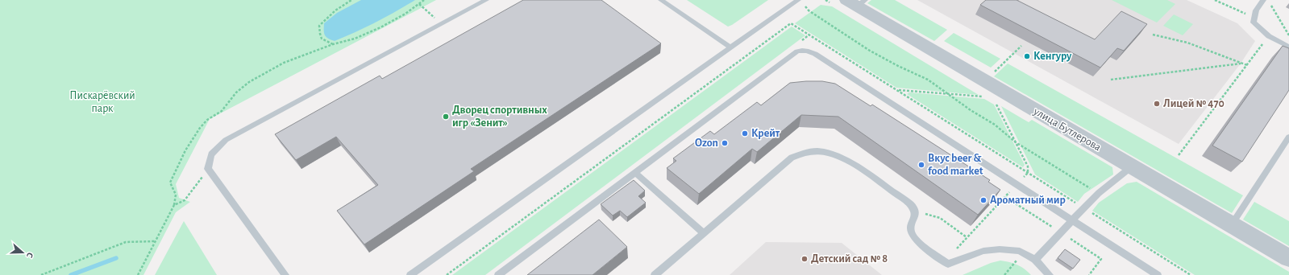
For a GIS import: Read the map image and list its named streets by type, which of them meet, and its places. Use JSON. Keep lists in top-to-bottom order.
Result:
{
  "streets": {
    "street": ["улица Бутлерова"]
  },
  "parks": ["Пискарёвский парк"],
  "places": [
    "Кенгуру",
    "Лицей № 470",
    "Дворец спортивных игр «Зенит»",
    "Крейт",
    "Ozon",
    "Вкус beer & food market",
    "Ароматный мир",
    "Детский сад № 8"
  ],
  "north": "right"
}
